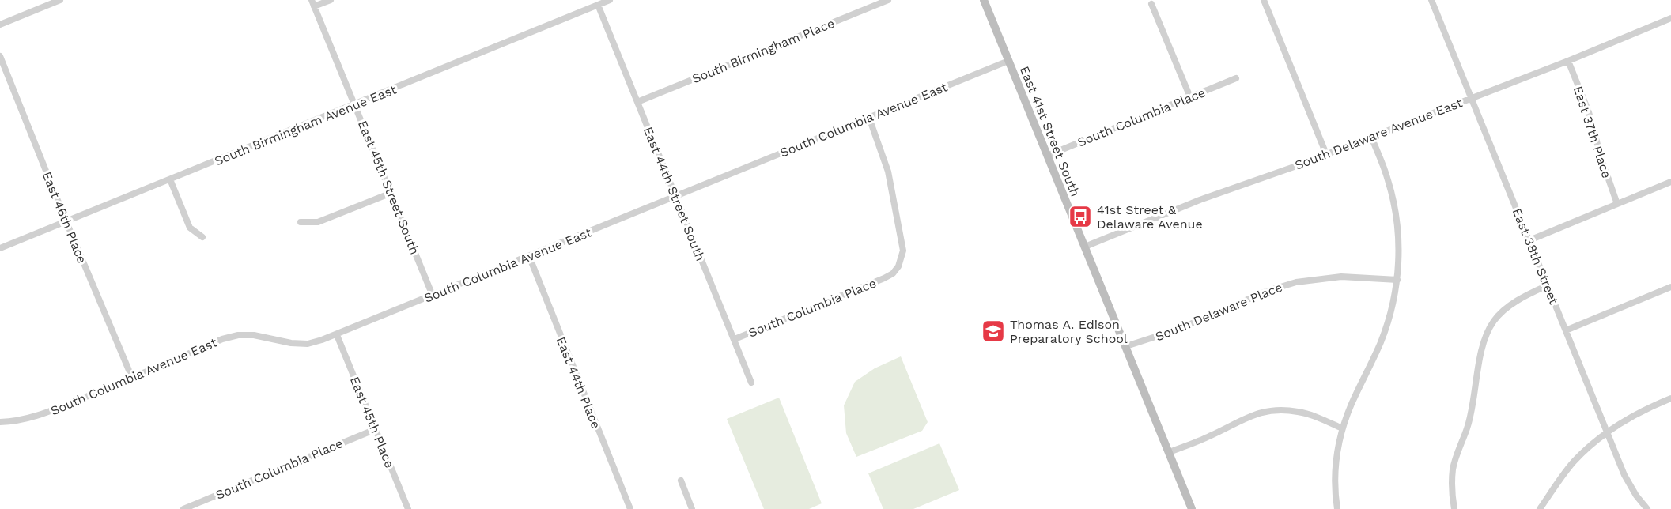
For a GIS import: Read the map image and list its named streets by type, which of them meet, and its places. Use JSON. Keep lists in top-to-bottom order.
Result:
{
  "streets": {
    "main road": ["East 41st Street South"],
    "street": [
      "South Birmingham Place",
      "South Columbia Place",
      "South Columbia Avenue East",
      "South Birmingham Avenue East",
      "East 37th Place",
      "South Delaware Avenue East",
      "East 45th Street South",
      "East 44th Street South",
      "East 46th Place",
      "East 38th Street",
      "South Delaware Place",
      "East 44th Place",
      "East 45th Place"
    ]
  },
  "crossings": [
    ["South Birmingham Place", "East 44th Street South"],
    ["South Columbia Place", "South Columbia Avenue East"],
    ["South Columbia Place", "East 41st Street South"],
    ["South Columbia Place", "East 44th Street South"],
    ["South Columbia Place", "East 45th Place"],
    ["South Columbia Avenue East", "East 41st Street South"],
    ["South Columbia Avenue East", "East 45th Street South"],
    ["South Columbia Avenue East", "East 44th Street South"],
    ["South Columbia Avenue East", "East 46th Place"],
    ["South Columbia Avenue East", "East 44th Place"],
    ["South Columbia Avenue East", "East 45th Place"],
    ["South Birmingham Avenue East", "East 45th Street South"],
    ["South Birmingham Avenue East", "East 44th Street South"],
    ["South Birmingham Avenue East", "East 46th Place"],
    ["East 41st Street South", "South Delaware Avenue East"],
    ["East 41st Street South", "South Delaware Place"],
    ["East 37th Place", "South Delaware Avenue East"],
    ["South Delaware Avenue East", "East 38th Street"]
  ],
  "places": {
    "bus stop": ["41st Street & Delaware Avenue"],
    "school or university": ["Thomas A. Edison Preparatory School"]
  }
}
